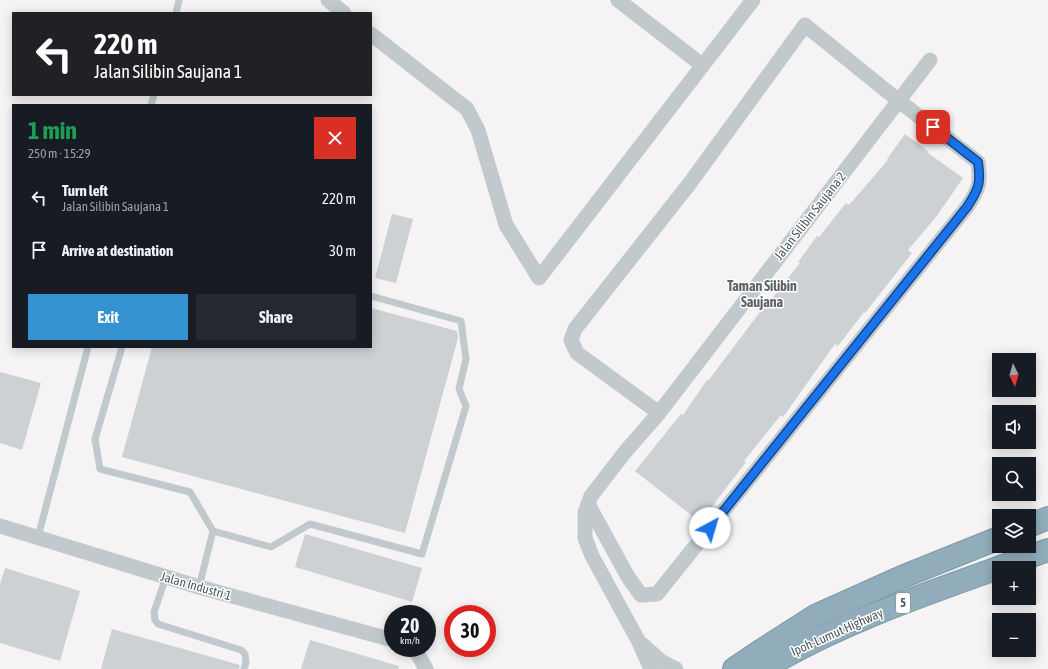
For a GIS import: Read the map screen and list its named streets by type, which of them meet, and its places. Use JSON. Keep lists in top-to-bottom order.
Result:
{
  "streets": {
    "highway": ["5", "Ipoh-Lumut Highway"],
    "street": ["Jalan Silibin Saujana 2", "Jalan Industri 1"]
  },
  "districts": ["Taman Silibin Saujana"],
  "north": "bottom",
  "page": {
    "turn": ["220 m", "Jalan Silibin Saujana 1"],
    "heading": ["1 min", "250 m · 15:29"],
    "list": [
      {
        "name": "Turn left",
        "note": "Jalan Silibin Saujana 1",
        "value": "220 m"
      },
      {
        "name": "Arrive at destination",
        "value": "30 m"
      }
    ],
    "buttons": ["Exit", "Share"],
    "map_buttons": ["+", "−"],
    "speed": "20 km/h",
    "limit": "30"
  }
}
